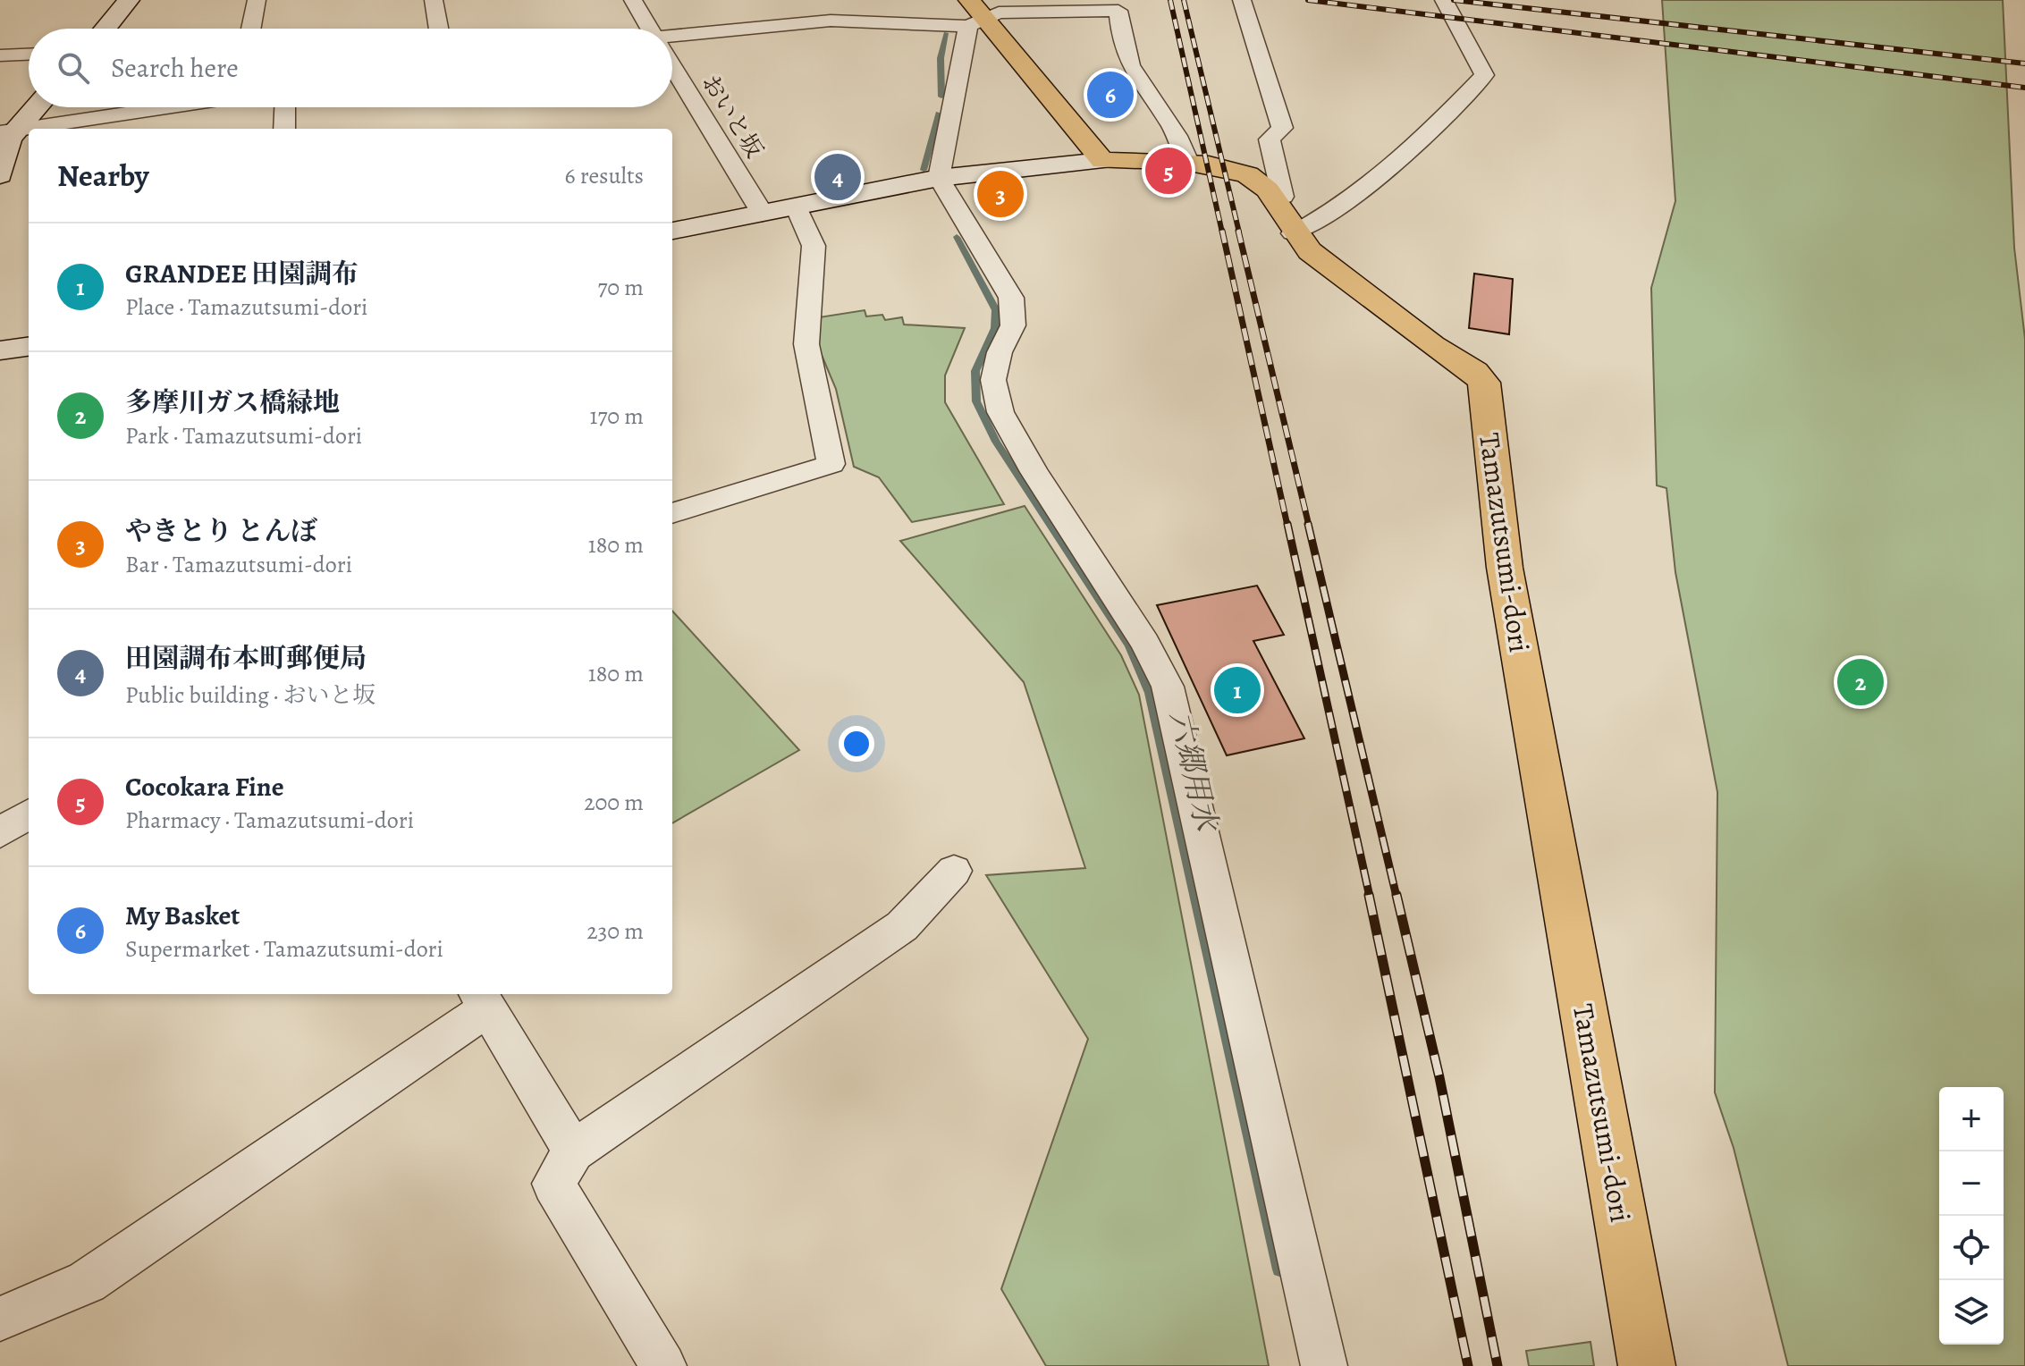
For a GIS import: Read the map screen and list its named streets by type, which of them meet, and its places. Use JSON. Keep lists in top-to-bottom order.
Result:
{
  "streets": {
    "main road": ["Tamazutsumi-dori"],
    "street": ["おいと坂"]
  },
  "water": ["六郷用水"],
  "page": {
    "search": "Search here",
    "pins": [
      "6",
      "5",
      "4",
      "3",
      "2",
      "1"
    ],
    "heading": ["Nearby", "6 results"],
    "list": [
      {
        "mark": "1",
        "name": "GRANDEE 田園調布",
        "note": "Place · Tamazutsumi-dori",
        "value": "70 m"
      },
      {
        "mark": "2",
        "name": "多摩川ガス橋緑地",
        "note": "Park · Tamazutsumi-dori",
        "value": "170 m"
      },
      {
        "mark": "3",
        "name": "やきとり とんぼ",
        "note": "Bar · Tamazutsumi-dori",
        "value": "180 m"
      },
      {
        "mark": "4",
        "name": "田園調布本町郵便局",
        "note": "Public building · おいと坂",
        "value": "180 m"
      },
      {
        "mark": "5",
        "name": "Cocokara Fine",
        "note": "Pharmacy · Tamazutsumi-dori",
        "value": "200 m"
      },
      {
        "mark": "6",
        "name": "My Basket",
        "note": "Supermarket · Tamazutsumi-dori",
        "value": "230 m"
      }
    ],
    "map_buttons": ["+", "−"]
  }
}
